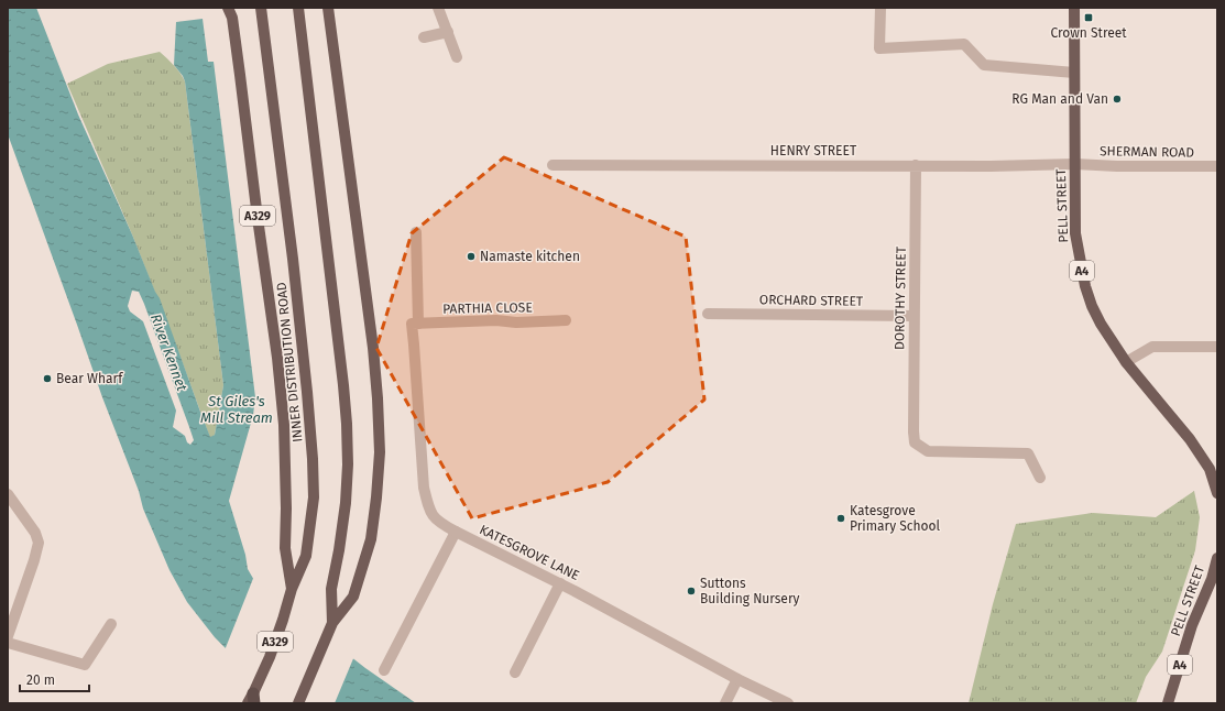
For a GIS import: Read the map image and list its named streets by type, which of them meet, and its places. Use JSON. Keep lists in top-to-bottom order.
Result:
{
  "streets": {
    "main road": [
      "PELL STREET",
      "A329",
      "A4",
      "INNER DISTRIBUTION ROAD"
    ],
    "street": [
      "HENRY STREET",
      "SHERMAN ROAD",
      "DOROTHY STREET",
      "ORCHARD STREET",
      "PARTHIA CLOSE",
      "KATESGROVE LANE"
    ]
  },
  "crossings": [
    ["HENRY STREET", "SHERMAN ROAD"],
    ["HENRY STREET", "PELL STREET"],
    ["HENRY STREET", "DOROTHY STREET"],
    ["SHERMAN ROAD", "PELL STREET"],
    ["A329", "INNER DISTRIBUTION ROAD"],
    ["DOROTHY STREET", "ORCHARD STREET"],
    ["PARTHIA CLOSE", "KATESGROVE LANE"]
  ],
  "water": ["River Kennet", "St Giles's Mill Stream"],
  "places": {
    "transit": ["Crown Street"],
    "other": [
      "RG Man and Van",
      "Namaste kitchen",
      "Bear Wharf",
      "Katesgrove Primary School",
      "Suttons Building Nursery"
    ]
  },
  "scale_bar": "20 m"
}
